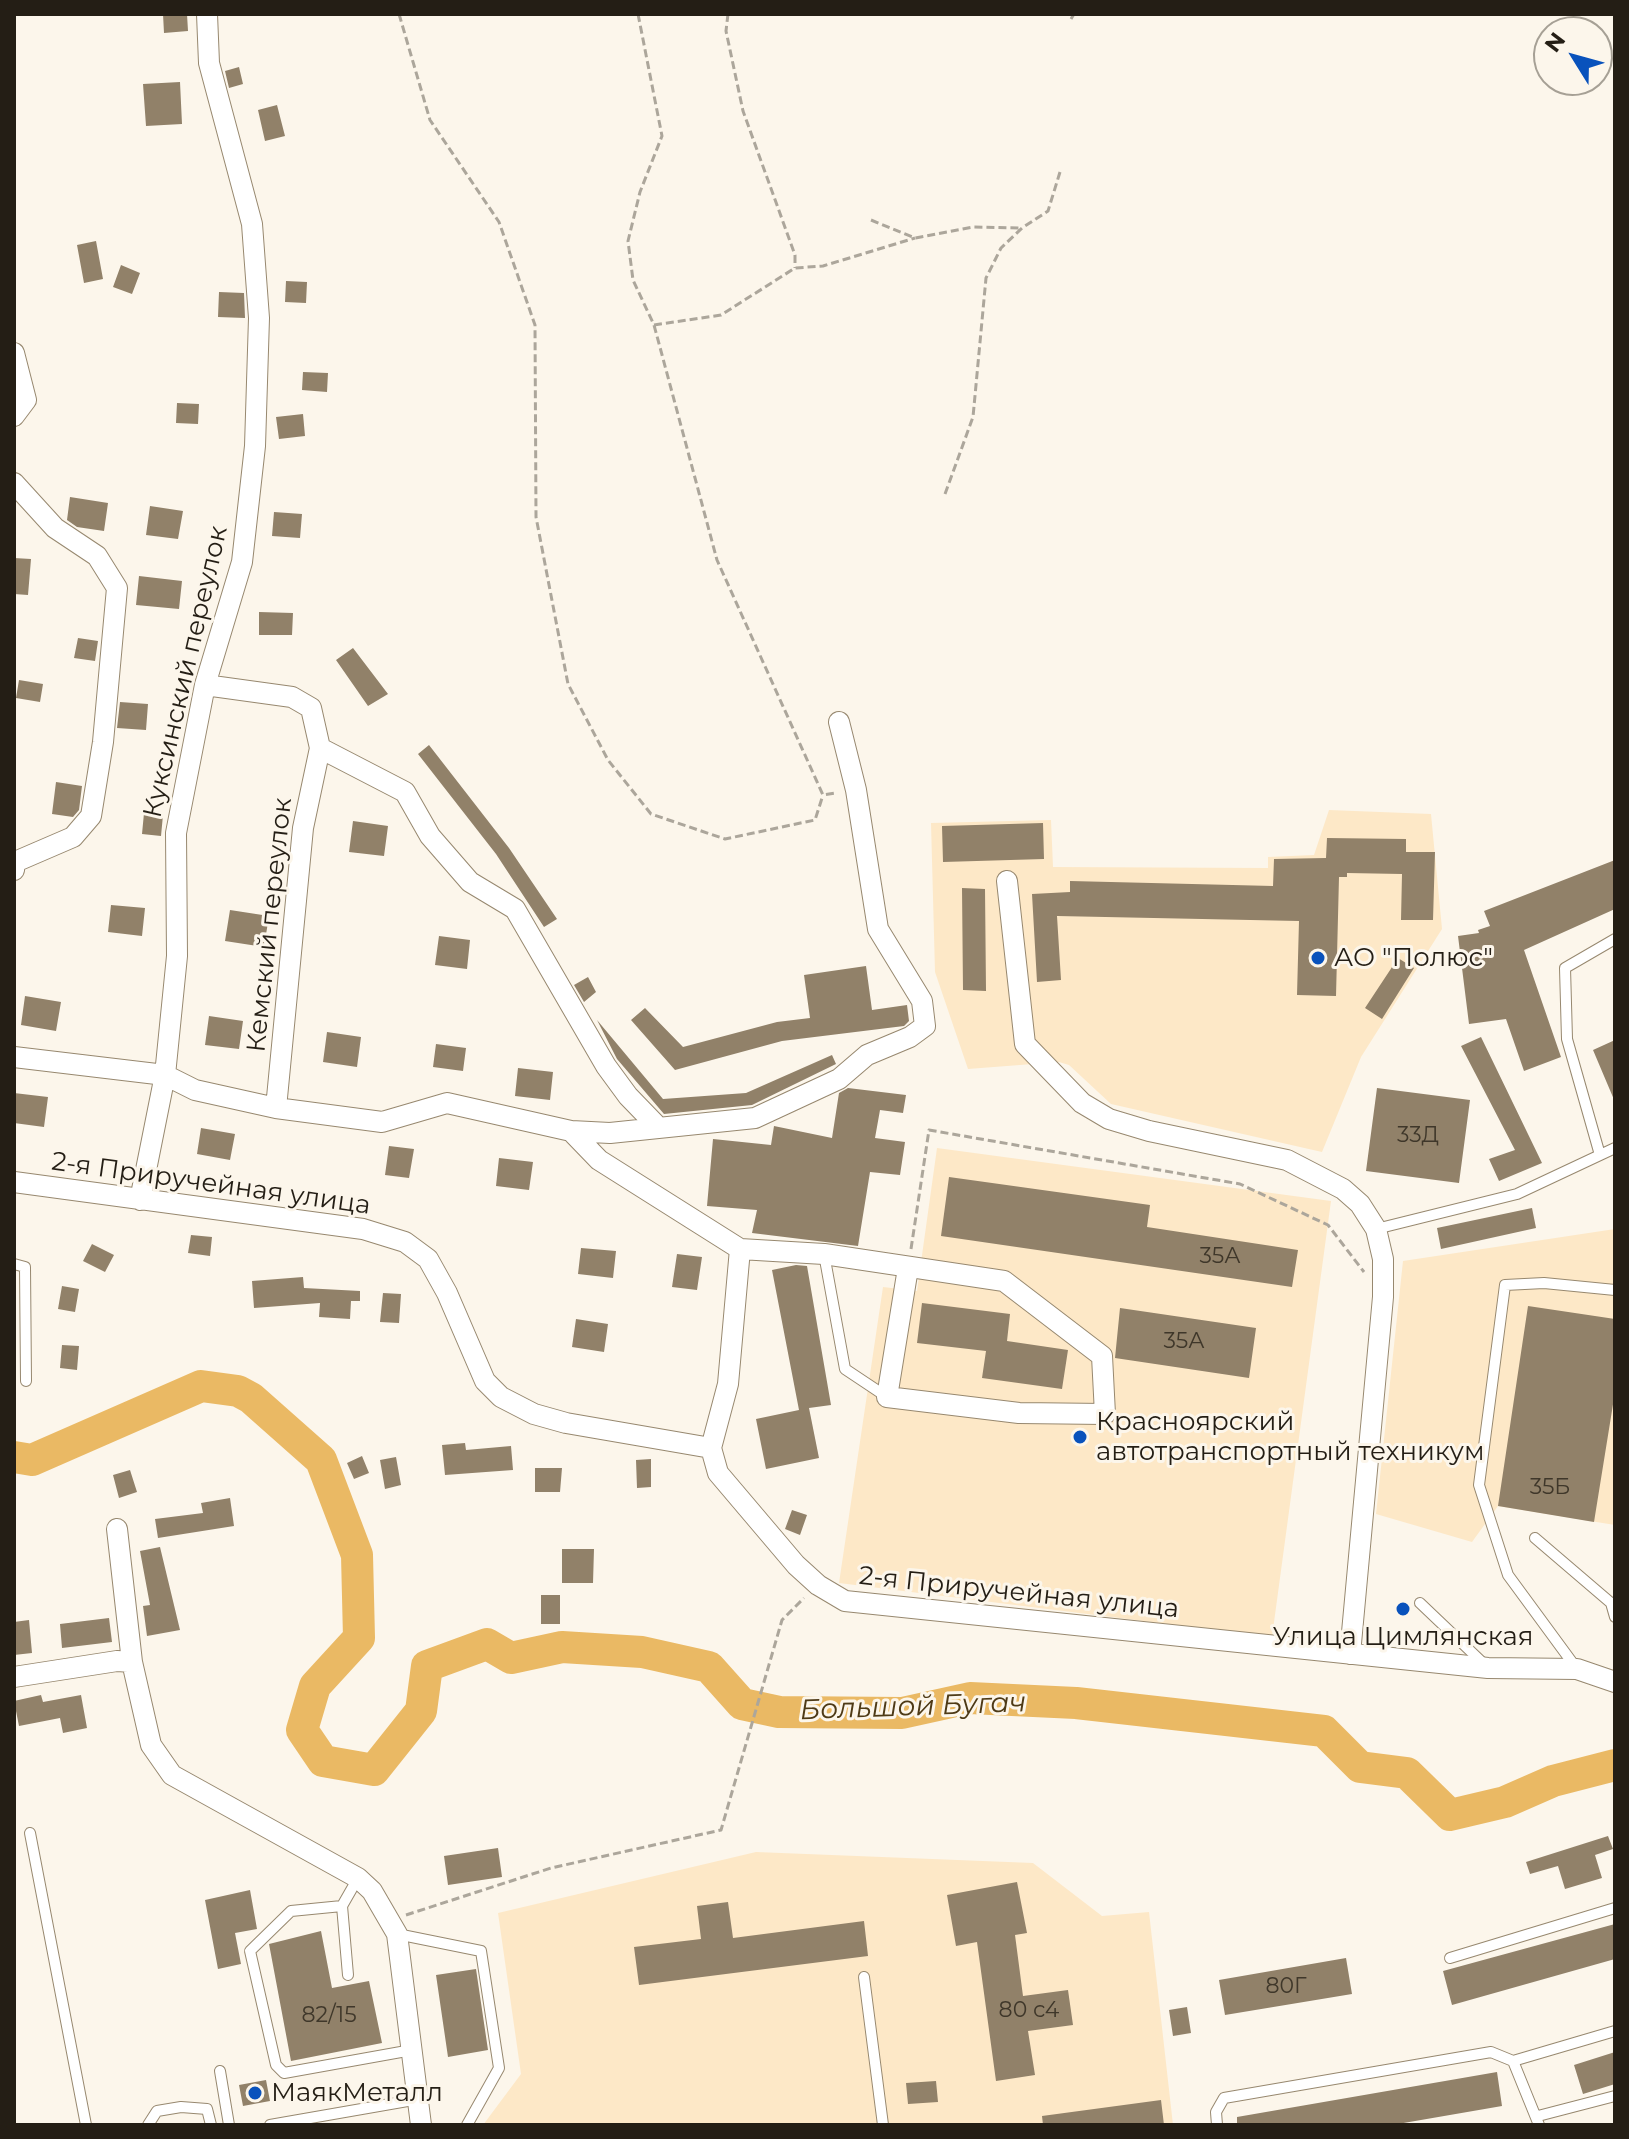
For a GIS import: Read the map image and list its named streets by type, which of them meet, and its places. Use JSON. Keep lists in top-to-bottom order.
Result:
{
  "streets": {
    "street": ["Куксинский переулок", "Кемский переулок", "2-я Приручейная улица"]
  },
  "crossings": [
    ["Куксинский переулок", "2-я Приручейная улица"]
  ],
  "water": ["Большой Бугач"],
  "places": [
    "АО \"Полюс\"",
    "Красноярский автотранспортный техникум",
    "Улица Цимлянская",
    "МаякМеталл"
  ],
  "house_numbers": [
    "33Д",
    "35А",
    "35А",
    "35Б",
    "80Г",
    "80 с4",
    "82/15"
  ],
  "north": "top left"
}
